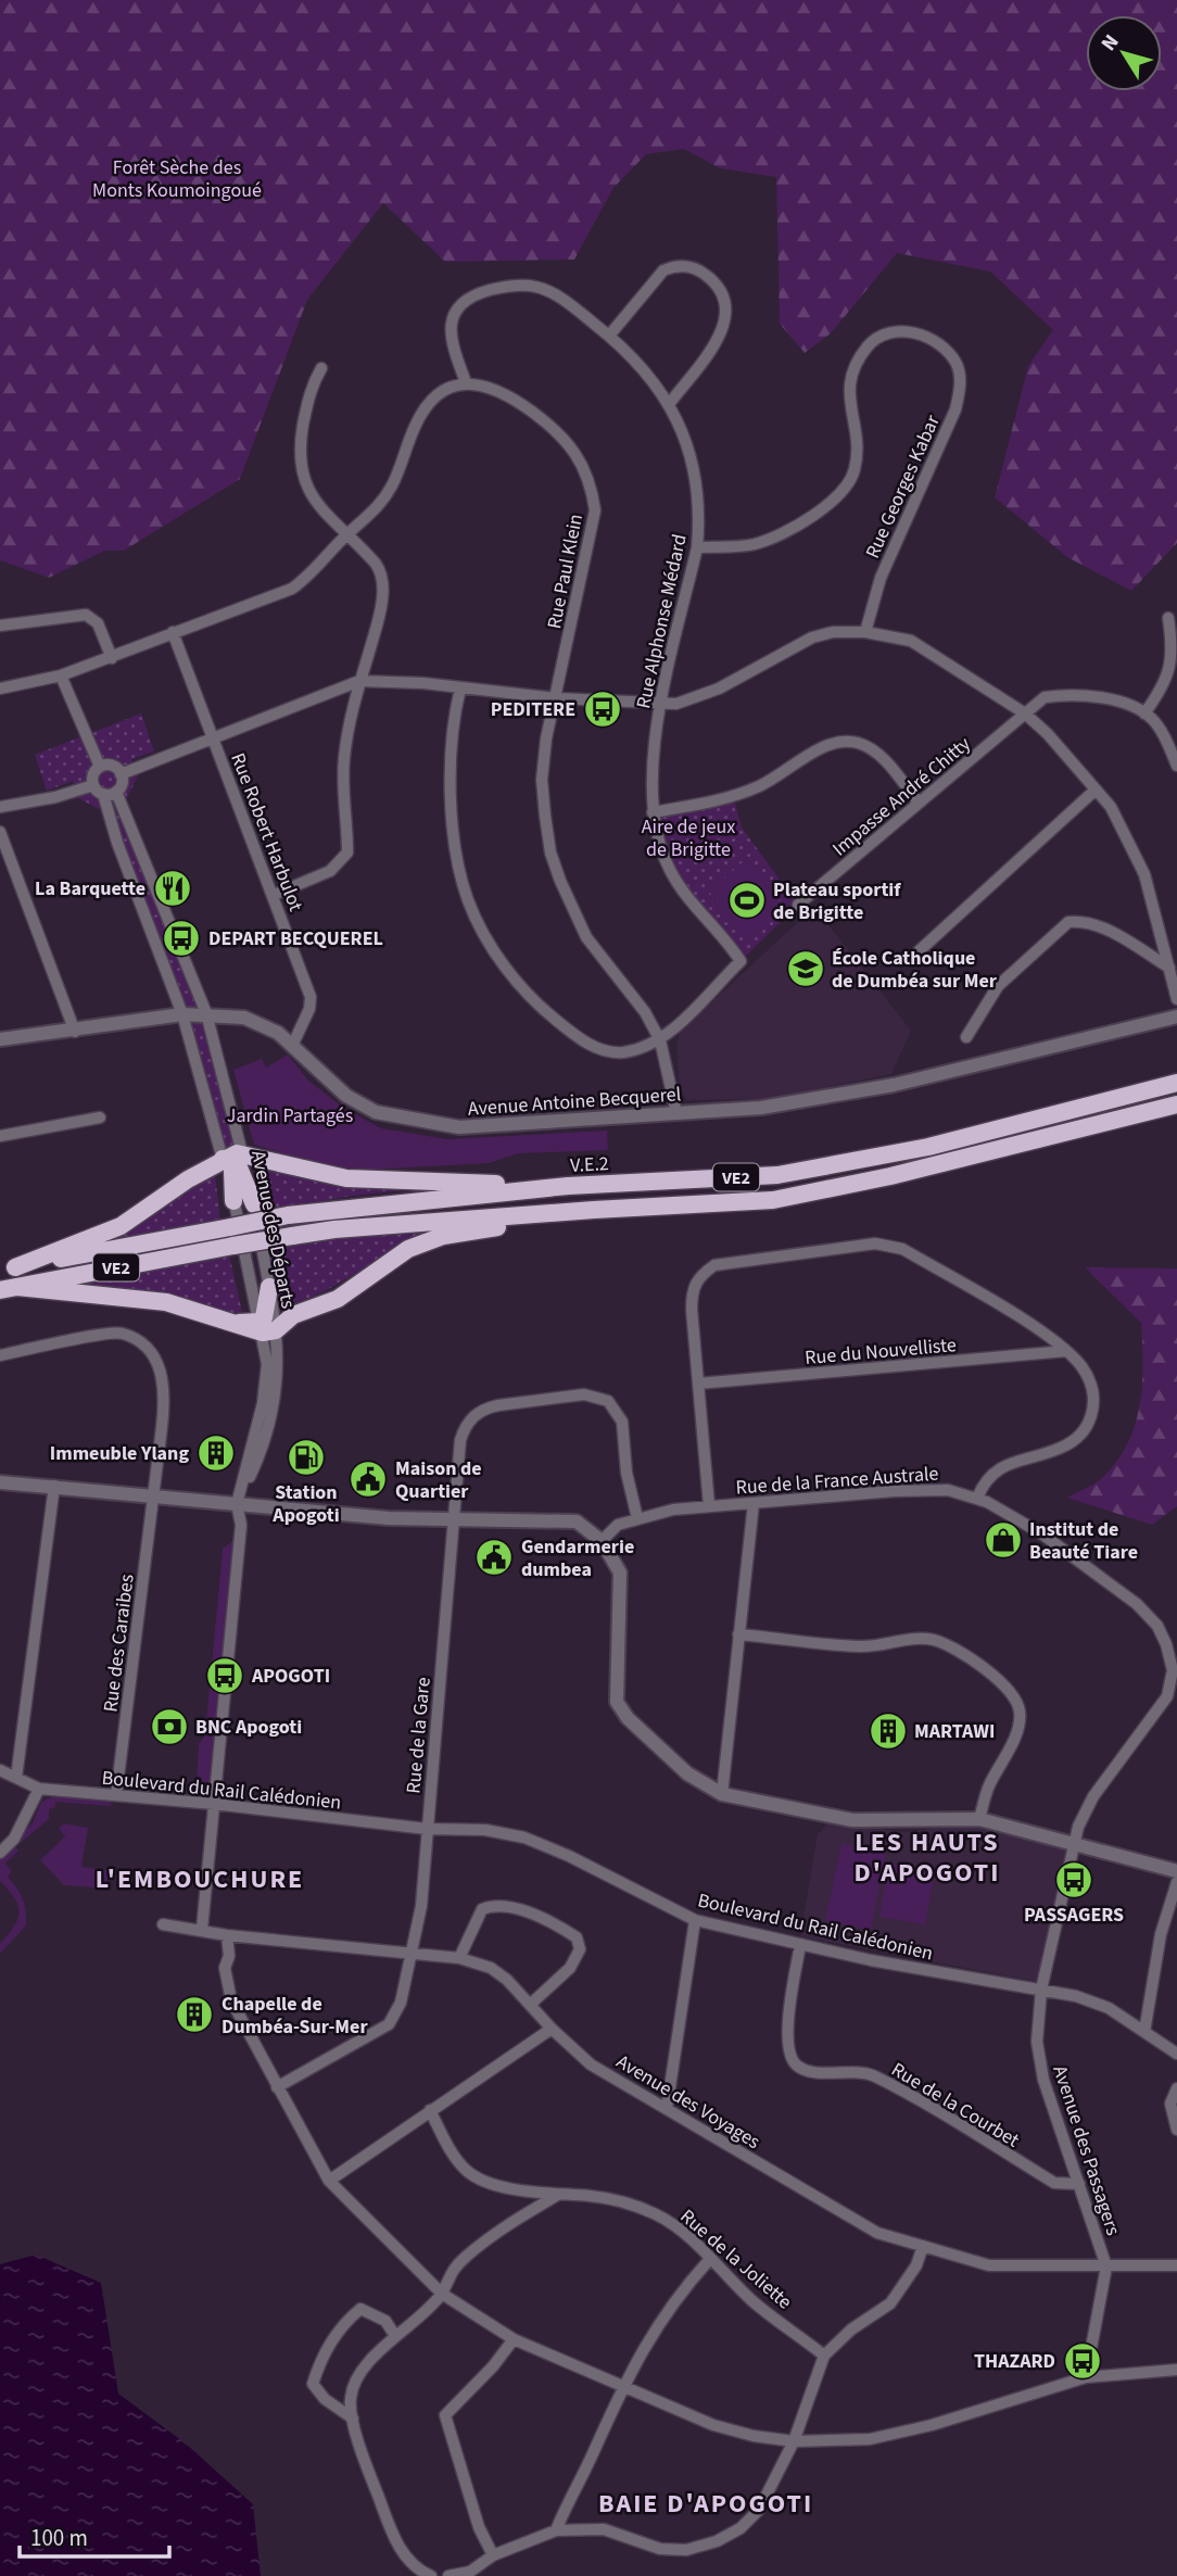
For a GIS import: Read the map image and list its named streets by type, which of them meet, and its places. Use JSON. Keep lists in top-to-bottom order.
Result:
{
  "streets": {
    "highway": ["V.E.2", "VE2"],
    "street": [
      "Rue Georges Kabar",
      "Rue Paul Klein",
      "Rue Alphonse Médard",
      "Impasse André Chitty",
      "Rue Robert Harbulot",
      "Avenue Antoine Becquerel",
      "Avenue des Départs",
      "Rue du Nouvelliste",
      "Rue de la France Australe",
      "Rue des Caraibes",
      "Rue de la Gare",
      "Boulevard du Rail Calédonien",
      "Avenue des Voyages",
      "Rue de la Courbet",
      "Avenue des Passagers",
      "Rue de la Joliette"
    ]
  },
  "crossings": [
    ["Rue Georges Kabar", "Rue Alphonse Médard"],
    ["Rue Paul Klein", "Rue Alphonse Médard"],
    ["Rue Paul Klein", "Avenue Antoine Becquerel"],
    ["Rue Robert Harbulot", "Avenue Antoine Becquerel"],
    ["Avenue Antoine Becquerel", "Avenue des Départs"],
    ["Avenue des Départs", "Boulevard du Rail Calédonien"],
    ["Avenue des Départs", "Avenue des Voyages"],
    ["Rue de la France Australe", "Rue de la Gare"],
    ["Rue de la France Australe", "Avenue des Passagers"],
    ["Rue des Caraibes", "Boulevard du Rail Calédonien"],
    ["Rue de la Gare", "Boulevard du Rail Calédonien"],
    ["Rue de la Gare", "Avenue des Voyages"],
    ["Boulevard du Rail Calédonien", "Rue de la Courbet"],
    ["Boulevard du Rail Calédonien", "Avenue des Passagers"],
    ["Avenue des Voyages", "Avenue des Passagers"],
    ["Rue de la Courbet", "Avenue des Passagers"]
  ],
  "districts": ["LES HAUTS D'APOGOTI", "L'EMBOUCHURE", "BAIE D'APOGOTI"],
  "parks": ["Forêt Sèche des Monts Koumoingoué", "Aire de jeux de Brigitte", "Jardin Partagés"],
  "places": {
    "bus stop": [
      "PEDITERE",
      "DEPART BECQUEREL",
      "APOGOTI",
      "PASSAGERS",
      "THAZARD"
    ],
    "restaurant": ["La Barquette"],
    "sports": ["Plateau sportif de Brigitte"],
    "school or university": ["École Catholique de Dumbéa sur Mer"],
    "building": ["Immeuble Ylang", "MARTAWI", "Chapelle de Dumbéa-Sur-Mer"],
    "fuel station": ["Station Apogoti"],
    "public building": ["Maison de Quartier", "Gendarmerie dumbea"],
    "shop": ["Institut de Beauté Tiare"],
    "bank": ["BNC Apogoti"]
  },
  "scale_bar": "100 m",
  "north": "top left"
}
